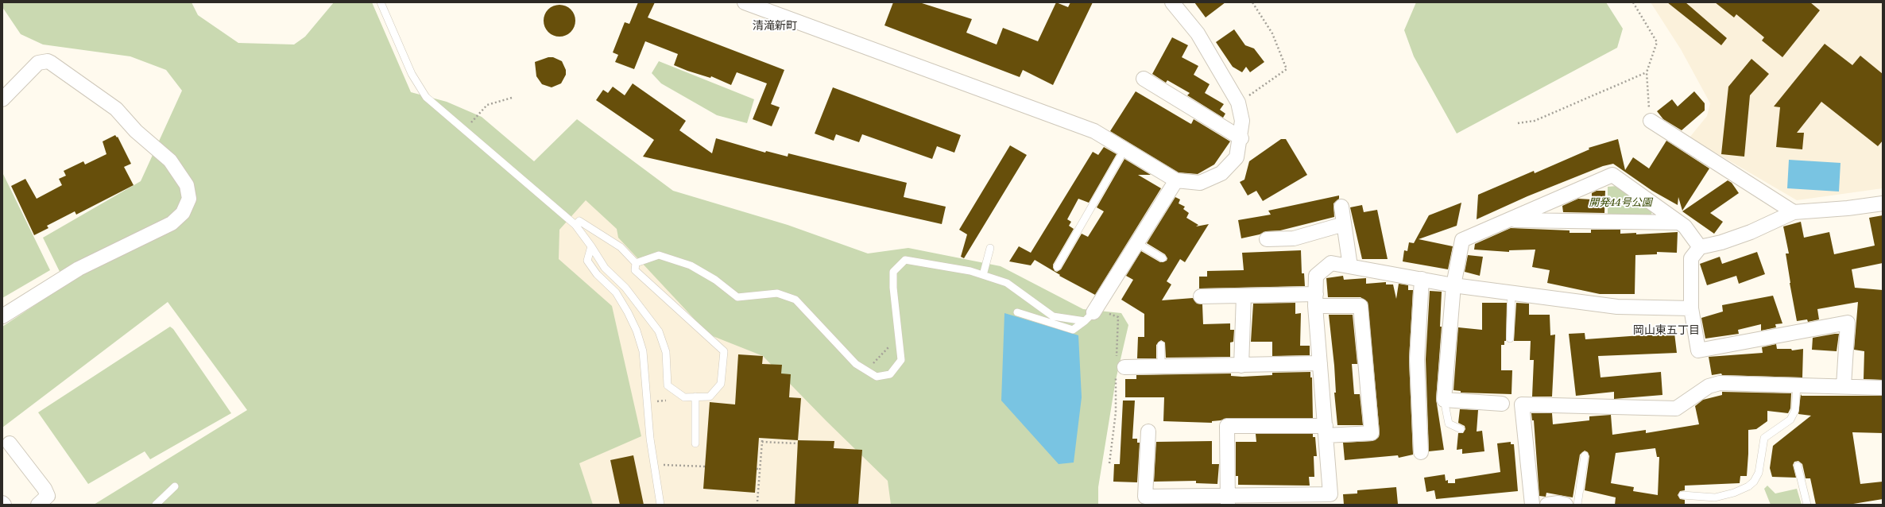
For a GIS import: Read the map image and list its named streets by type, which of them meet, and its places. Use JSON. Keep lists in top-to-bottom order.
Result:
{
  "districts": ["清滝新町", "岡山東五丁目"],
  "parks": ["開発44号公園"]
}
